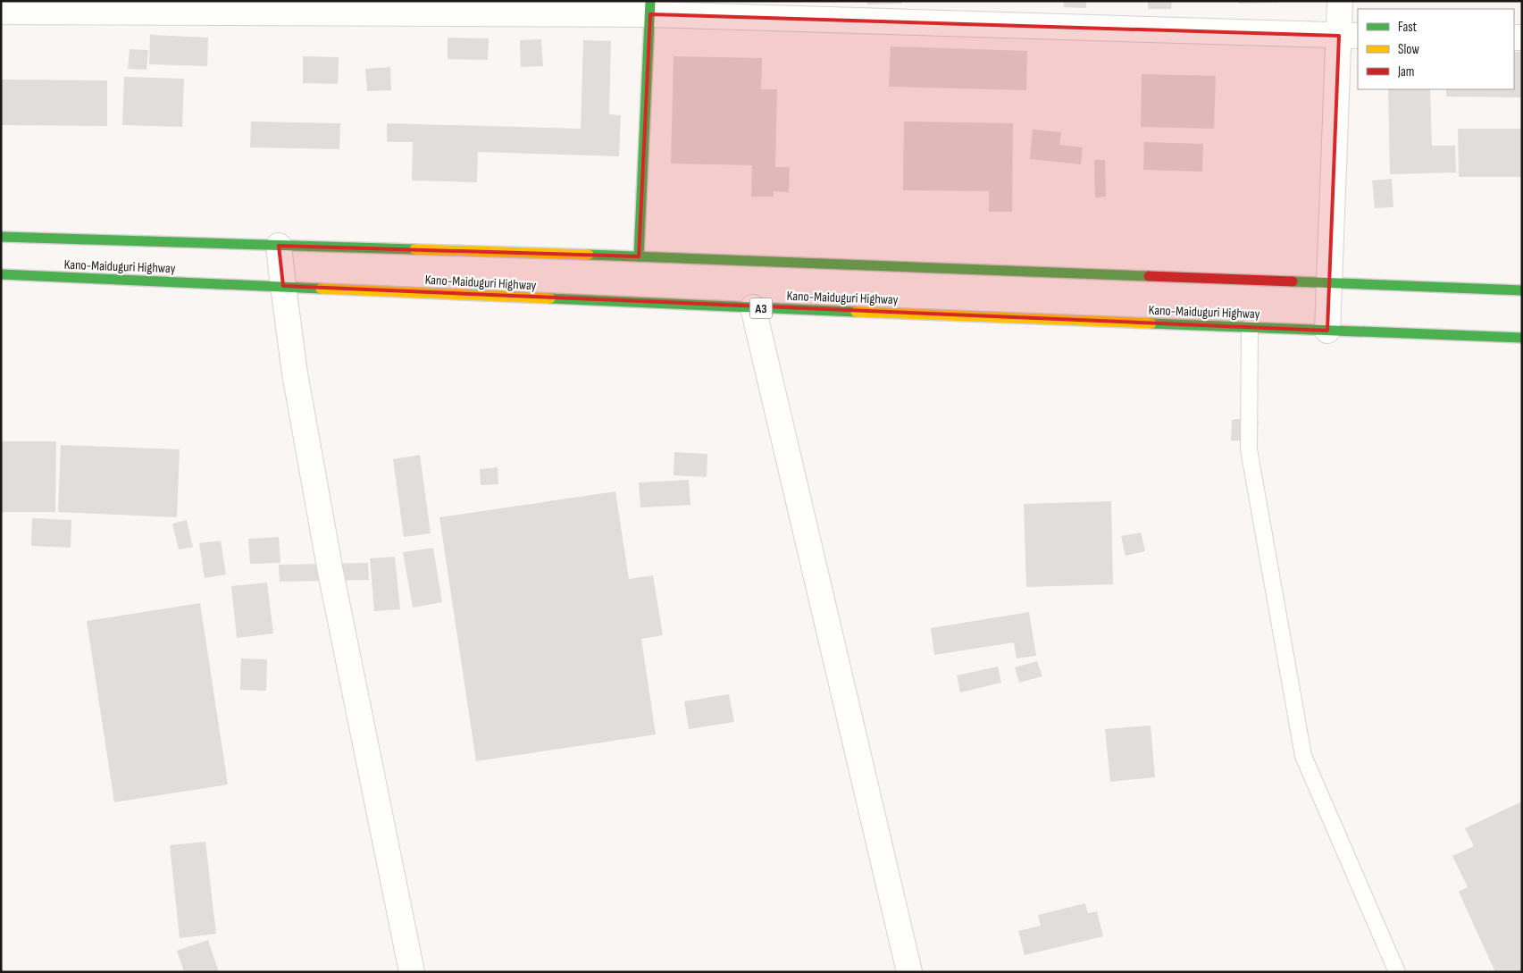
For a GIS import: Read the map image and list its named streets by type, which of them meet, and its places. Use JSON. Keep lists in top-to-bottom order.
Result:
{
  "streets": {
    "main road": ["Kano-Maiduguri Highway", "A3"]
  },
  "legend": ["Fast", "Slow", "Jam"]
}
